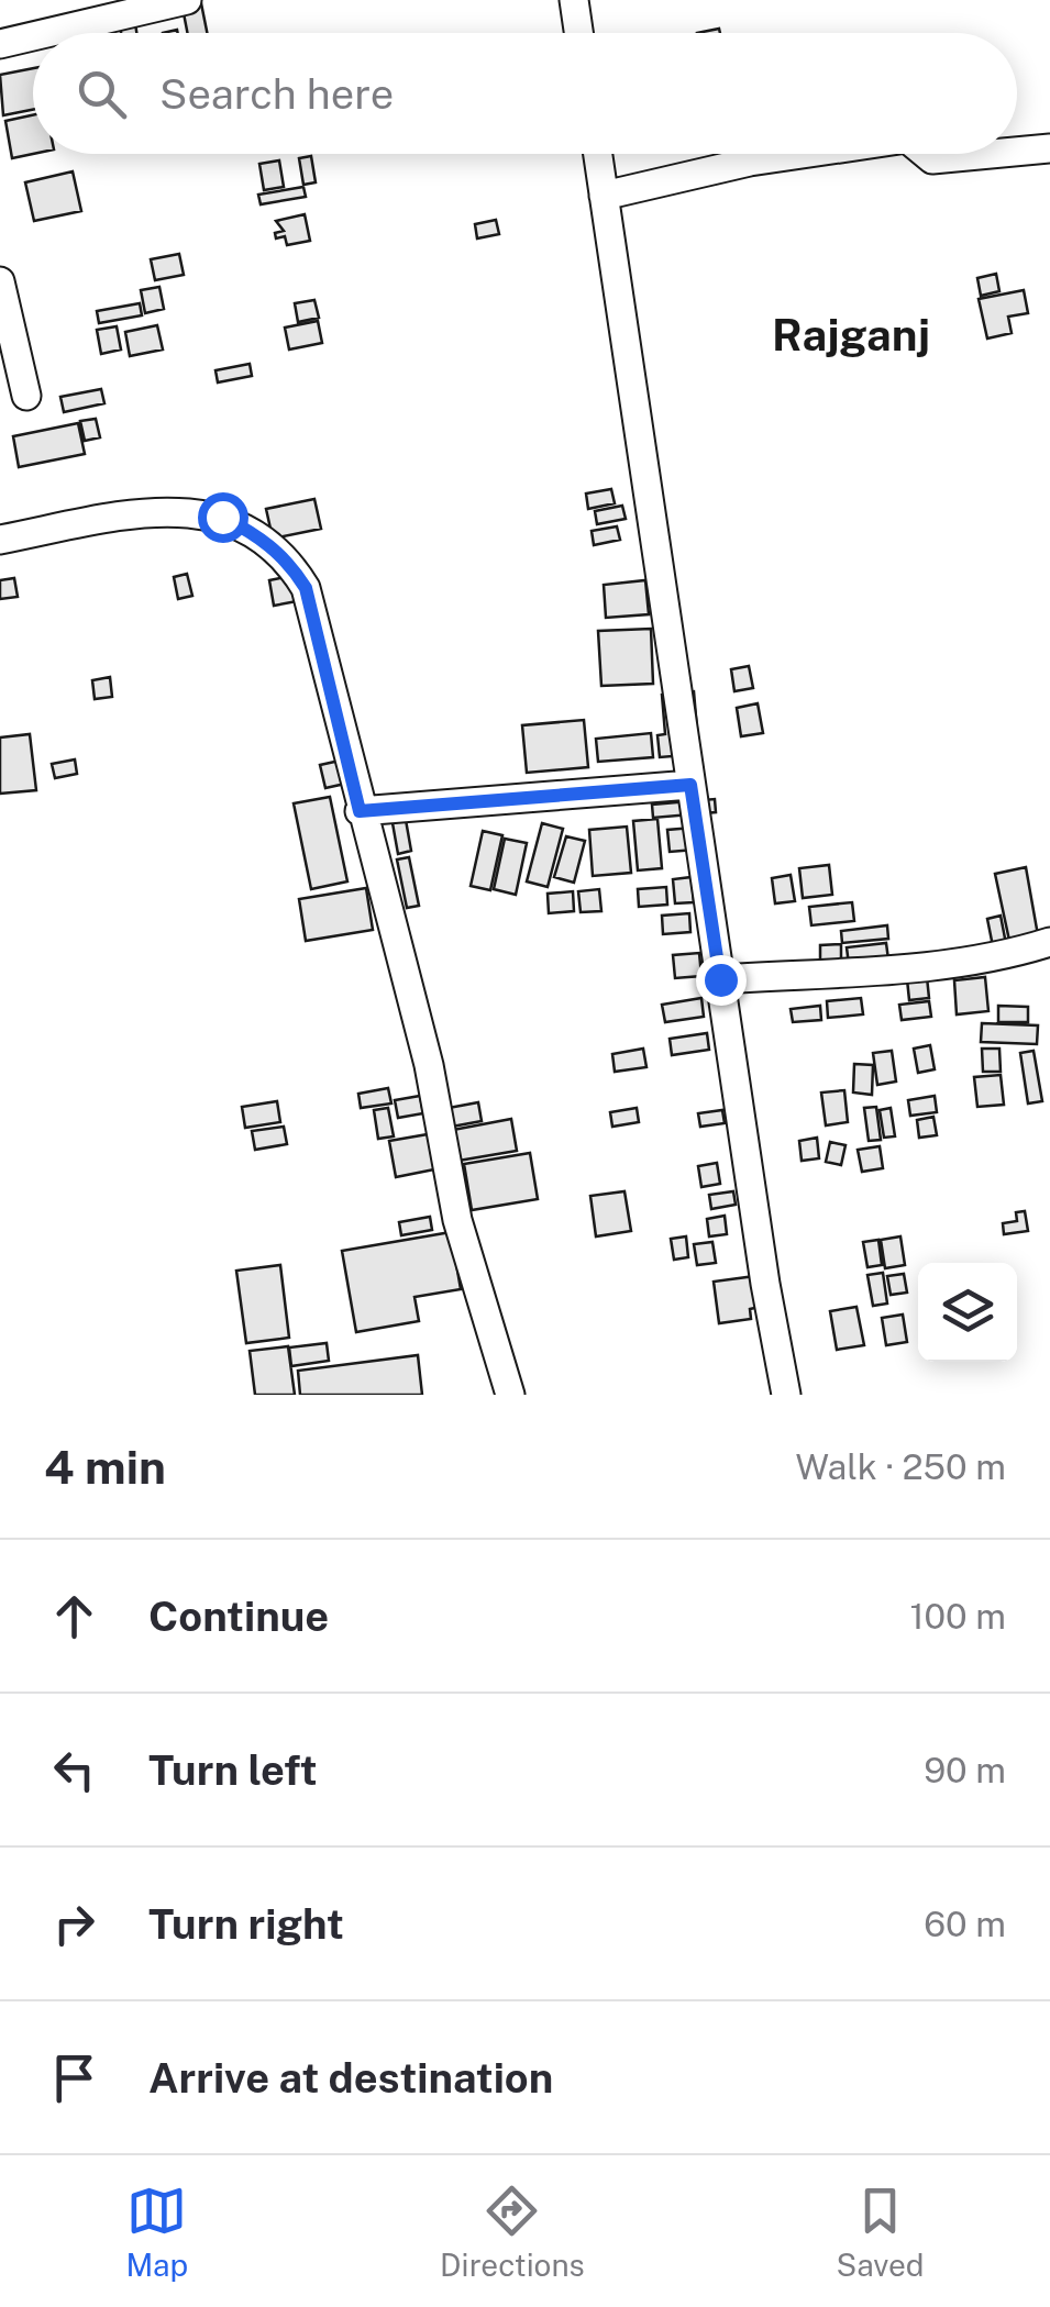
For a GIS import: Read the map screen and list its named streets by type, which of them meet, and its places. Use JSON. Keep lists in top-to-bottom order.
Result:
{
  "districts": ["Rajganj"],
  "page": {
    "search": "Search here",
    "heading": ["4 min", "Walk · 250 m"],
    "list": [
      ["Continue", "100 m"],
      ["Turn left", "90 m"],
      ["Turn right", "60 m"],
      "Arrive at destination"
    ],
    "nav": ["Map", "Directions", "Saved"]
  }
}
